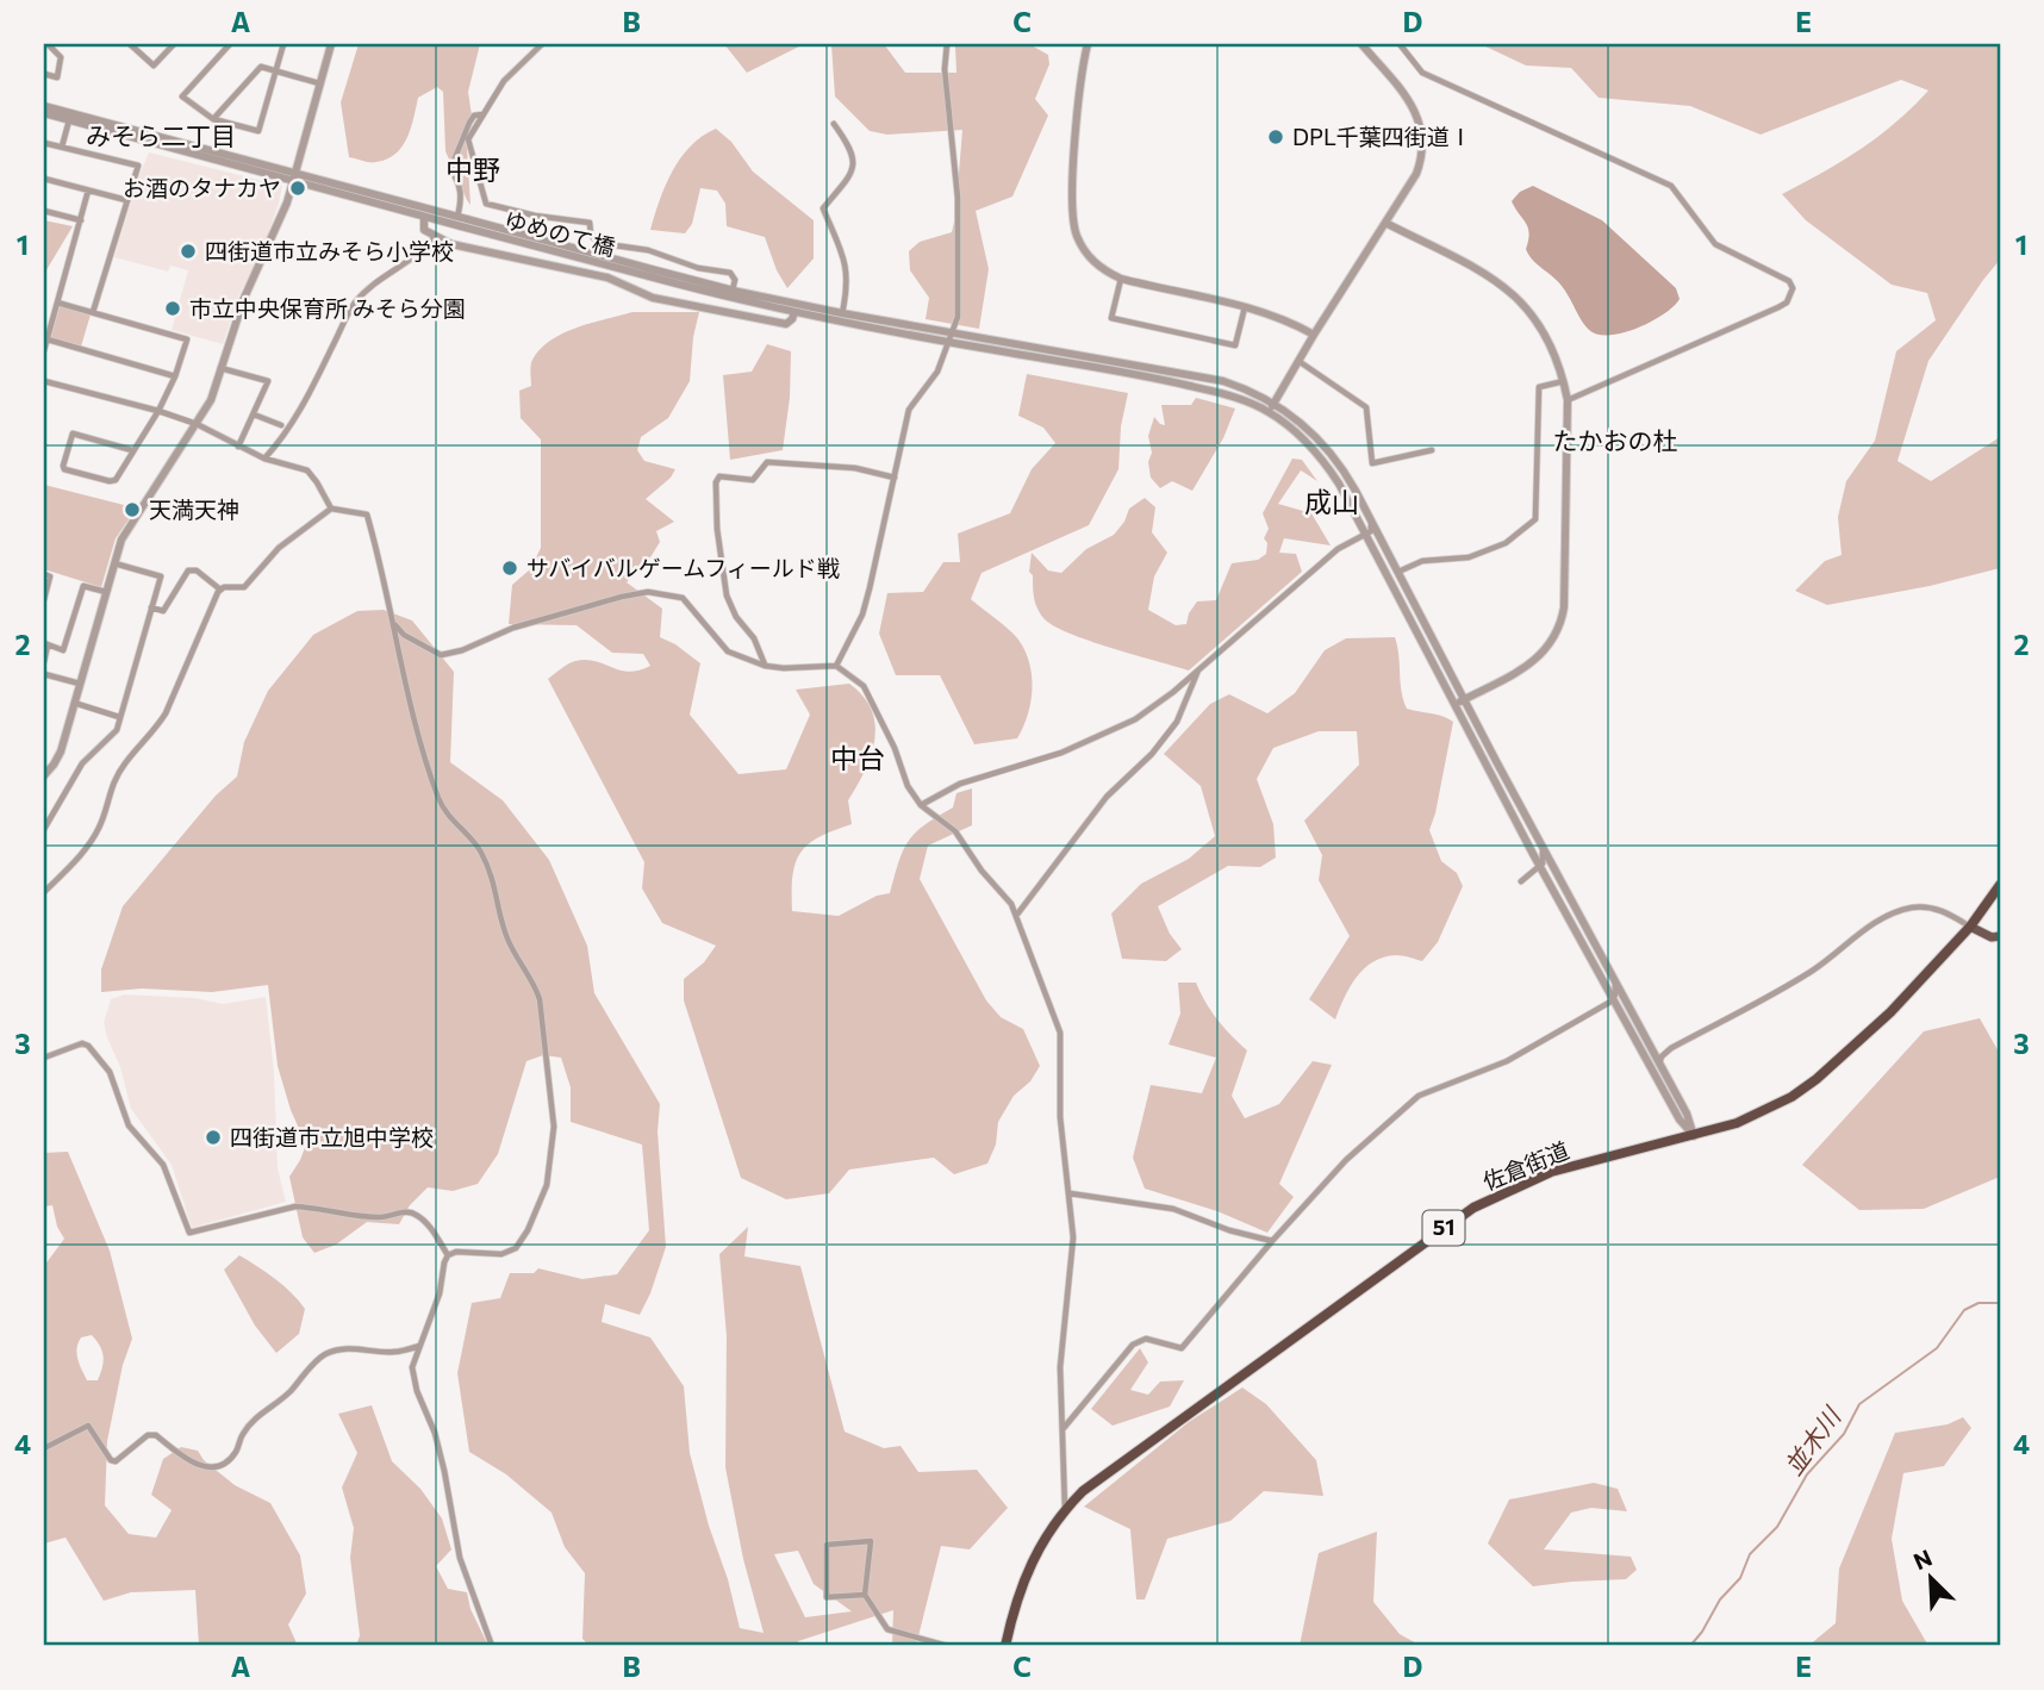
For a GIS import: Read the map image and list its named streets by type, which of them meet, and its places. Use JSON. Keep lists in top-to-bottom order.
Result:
{
  "streets": {
    "highway": ["佐倉街道", "51"],
    "street": ["ゆめのて橋"]
  },
  "districts": [
    "みそら二丁目",
    "中野",
    "たかおの杜",
    "成山",
    "中台"
  ],
  "water": ["並木川"],
  "places": [
    "DPL千葉四街道Ⅰ",
    "お酒のタナカヤ",
    "四街道市立みそら小学校",
    "市立中央保育所 みそら分園",
    "天満天神",
    "サバイバルゲームフィールド戦",
    "四街道市立旭中学校"
  ],
  "north": "top left",
  "grid": {
    "columns": [
      "A",
      "B",
      "C",
      "D",
      "E"
    ],
    "rows": [
      "1",
      "2",
      "3",
      "4"
    ]
  }
}
